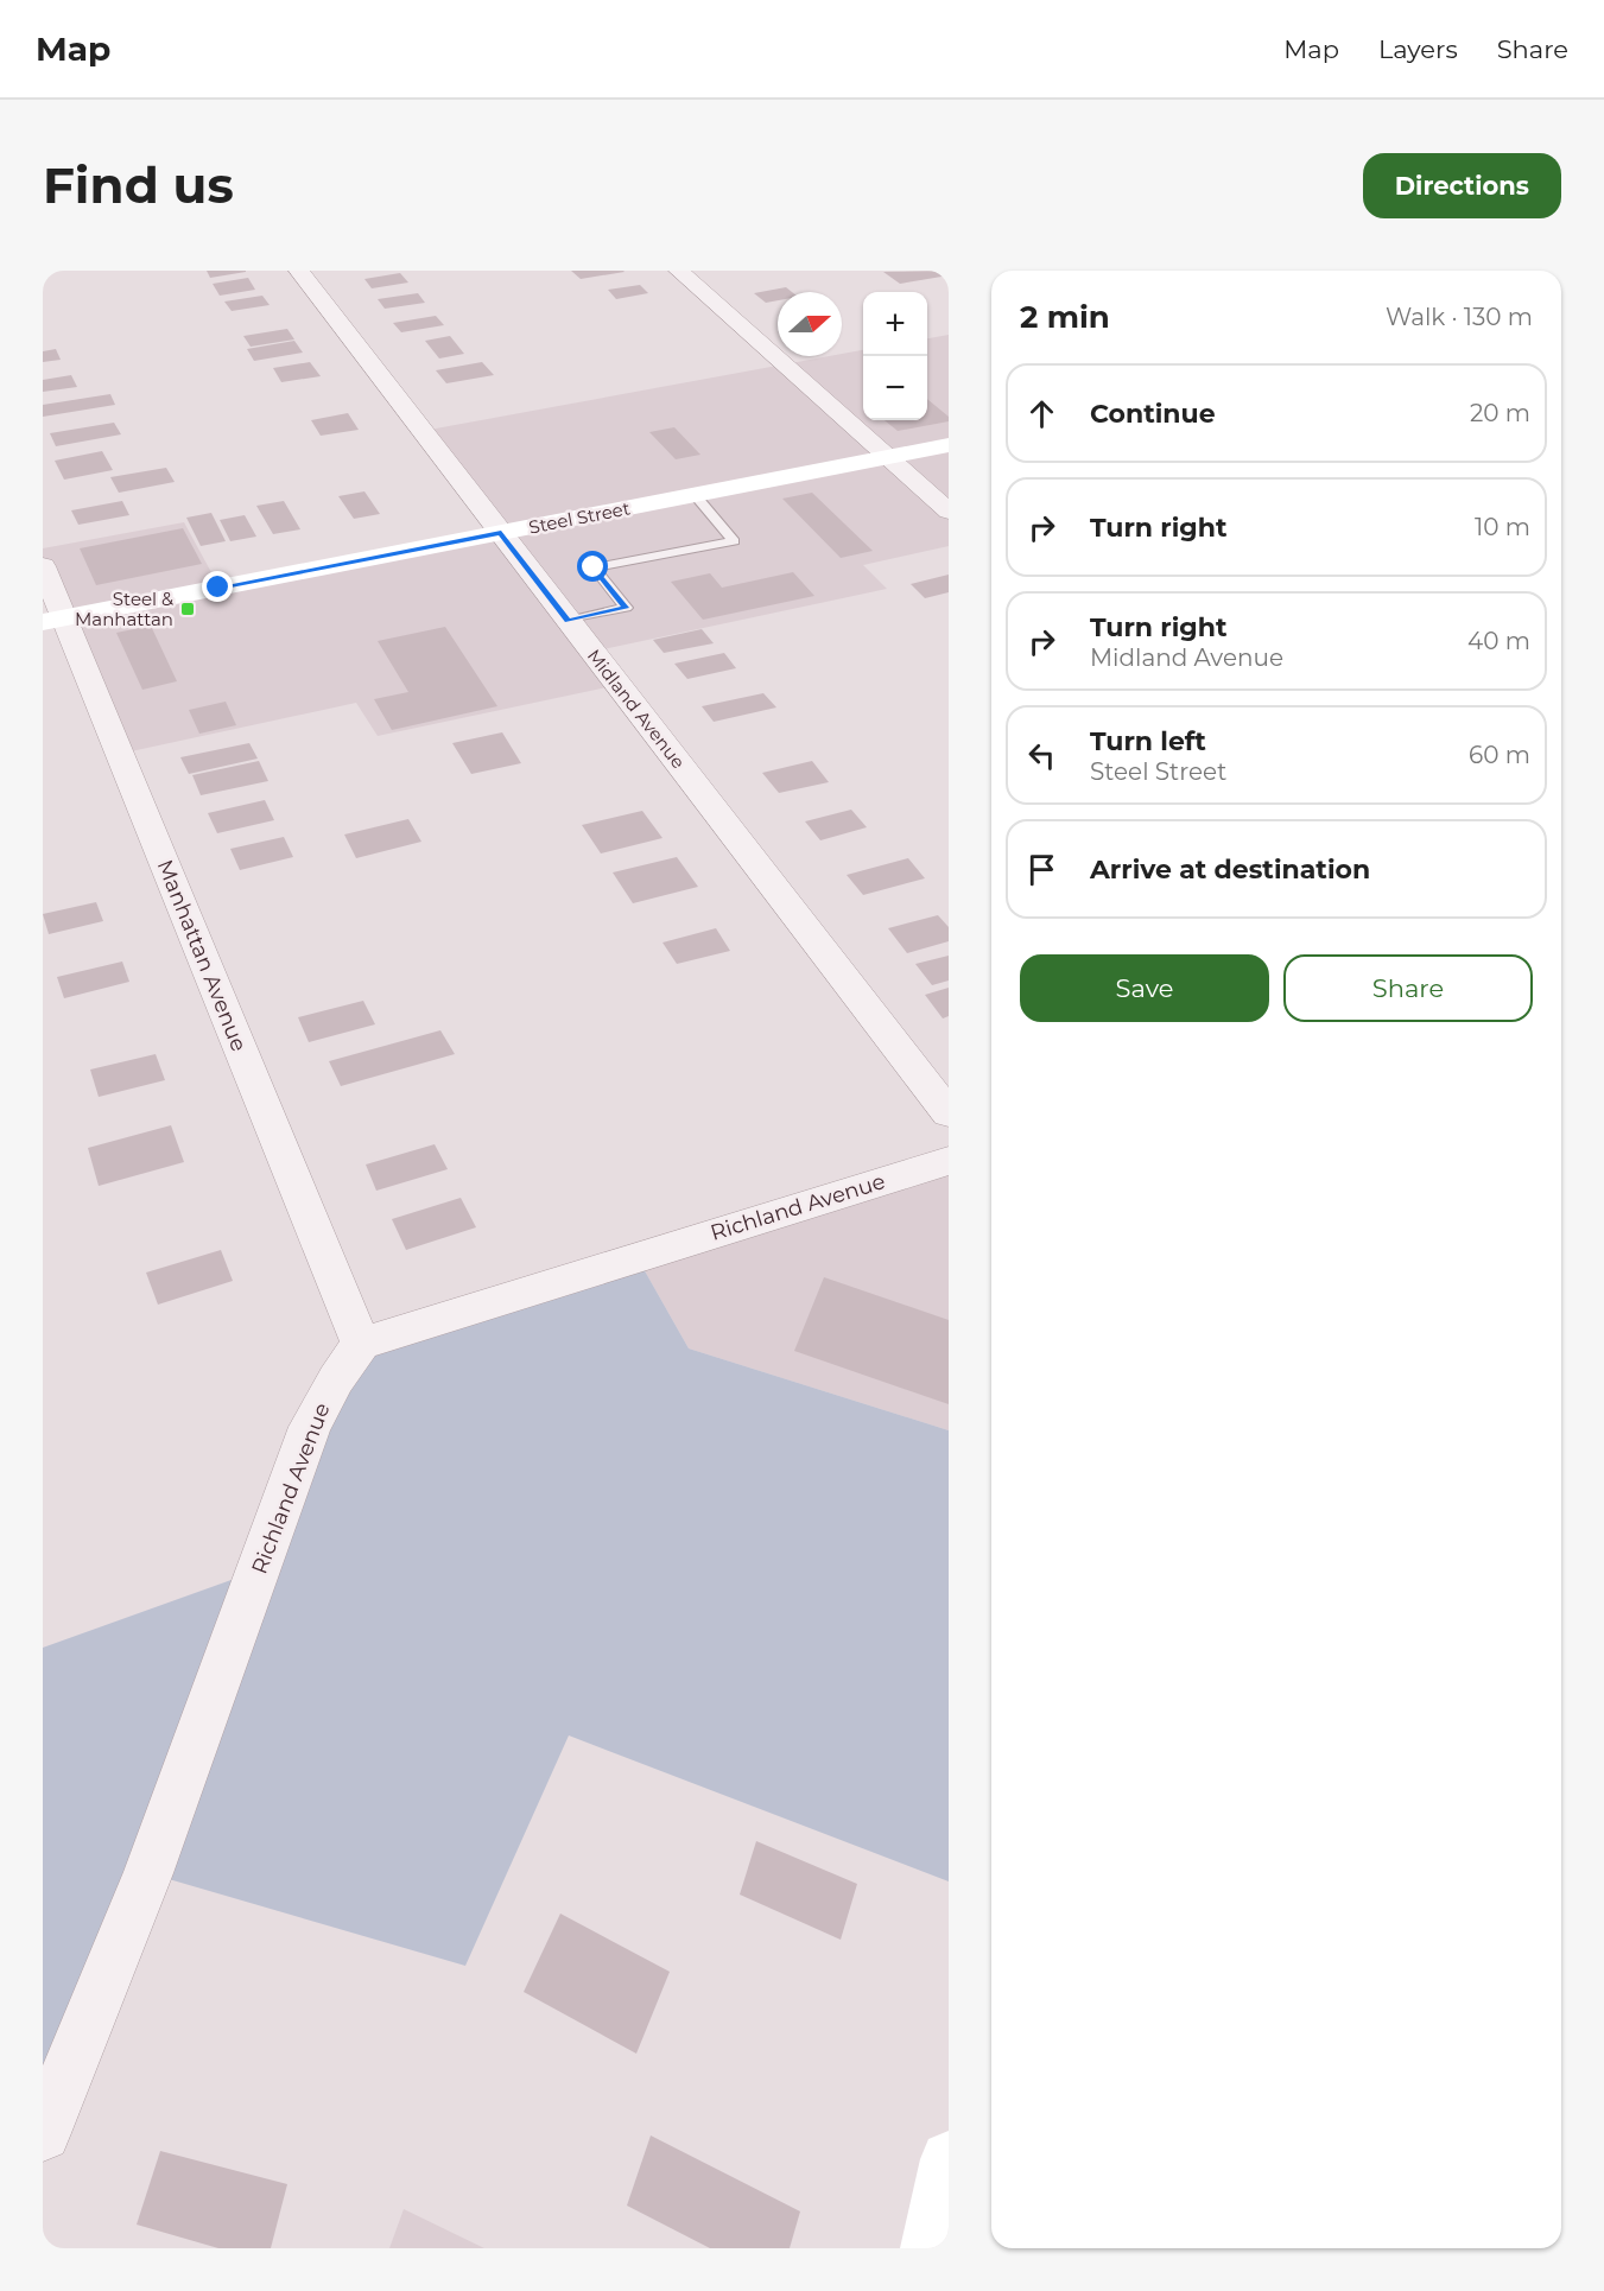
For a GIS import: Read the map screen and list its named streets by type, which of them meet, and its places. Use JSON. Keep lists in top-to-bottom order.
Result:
{
  "streets": {
    "street": [
      "Steel Street",
      "Midland Avenue",
      "Manhattan Avenue",
      "Richland Avenue"
    ]
  },
  "crossings": [
    ["Steel Street", "Midland Avenue"],
    ["Steel Street", "Manhattan Avenue"],
    ["Manhattan Avenue", "Richland Avenue"]
  ],
  "places": {
    "transit": ["Steel & Manhattan"]
  },
  "north": "right",
  "page": {
    "header": "Map",
    "nav": ["Map", "Layers", "Share"],
    "buttons": [
      "Directions",
      ["Save", "Share"]
    ],
    "title": "Find us",
    "heading": ["2 min", "Walk · 130 m"],
    "map_buttons": ["+", "−"],
    "list": [
      ["Continue", "20 m"],
      ["Turn right", "10 m"],
      ["Turn right", "Midland Avenue", "40 m"],
      ["Turn left", "Steel Street", "60 m"],
      "Arrive at destination"
    ]
  }
}
